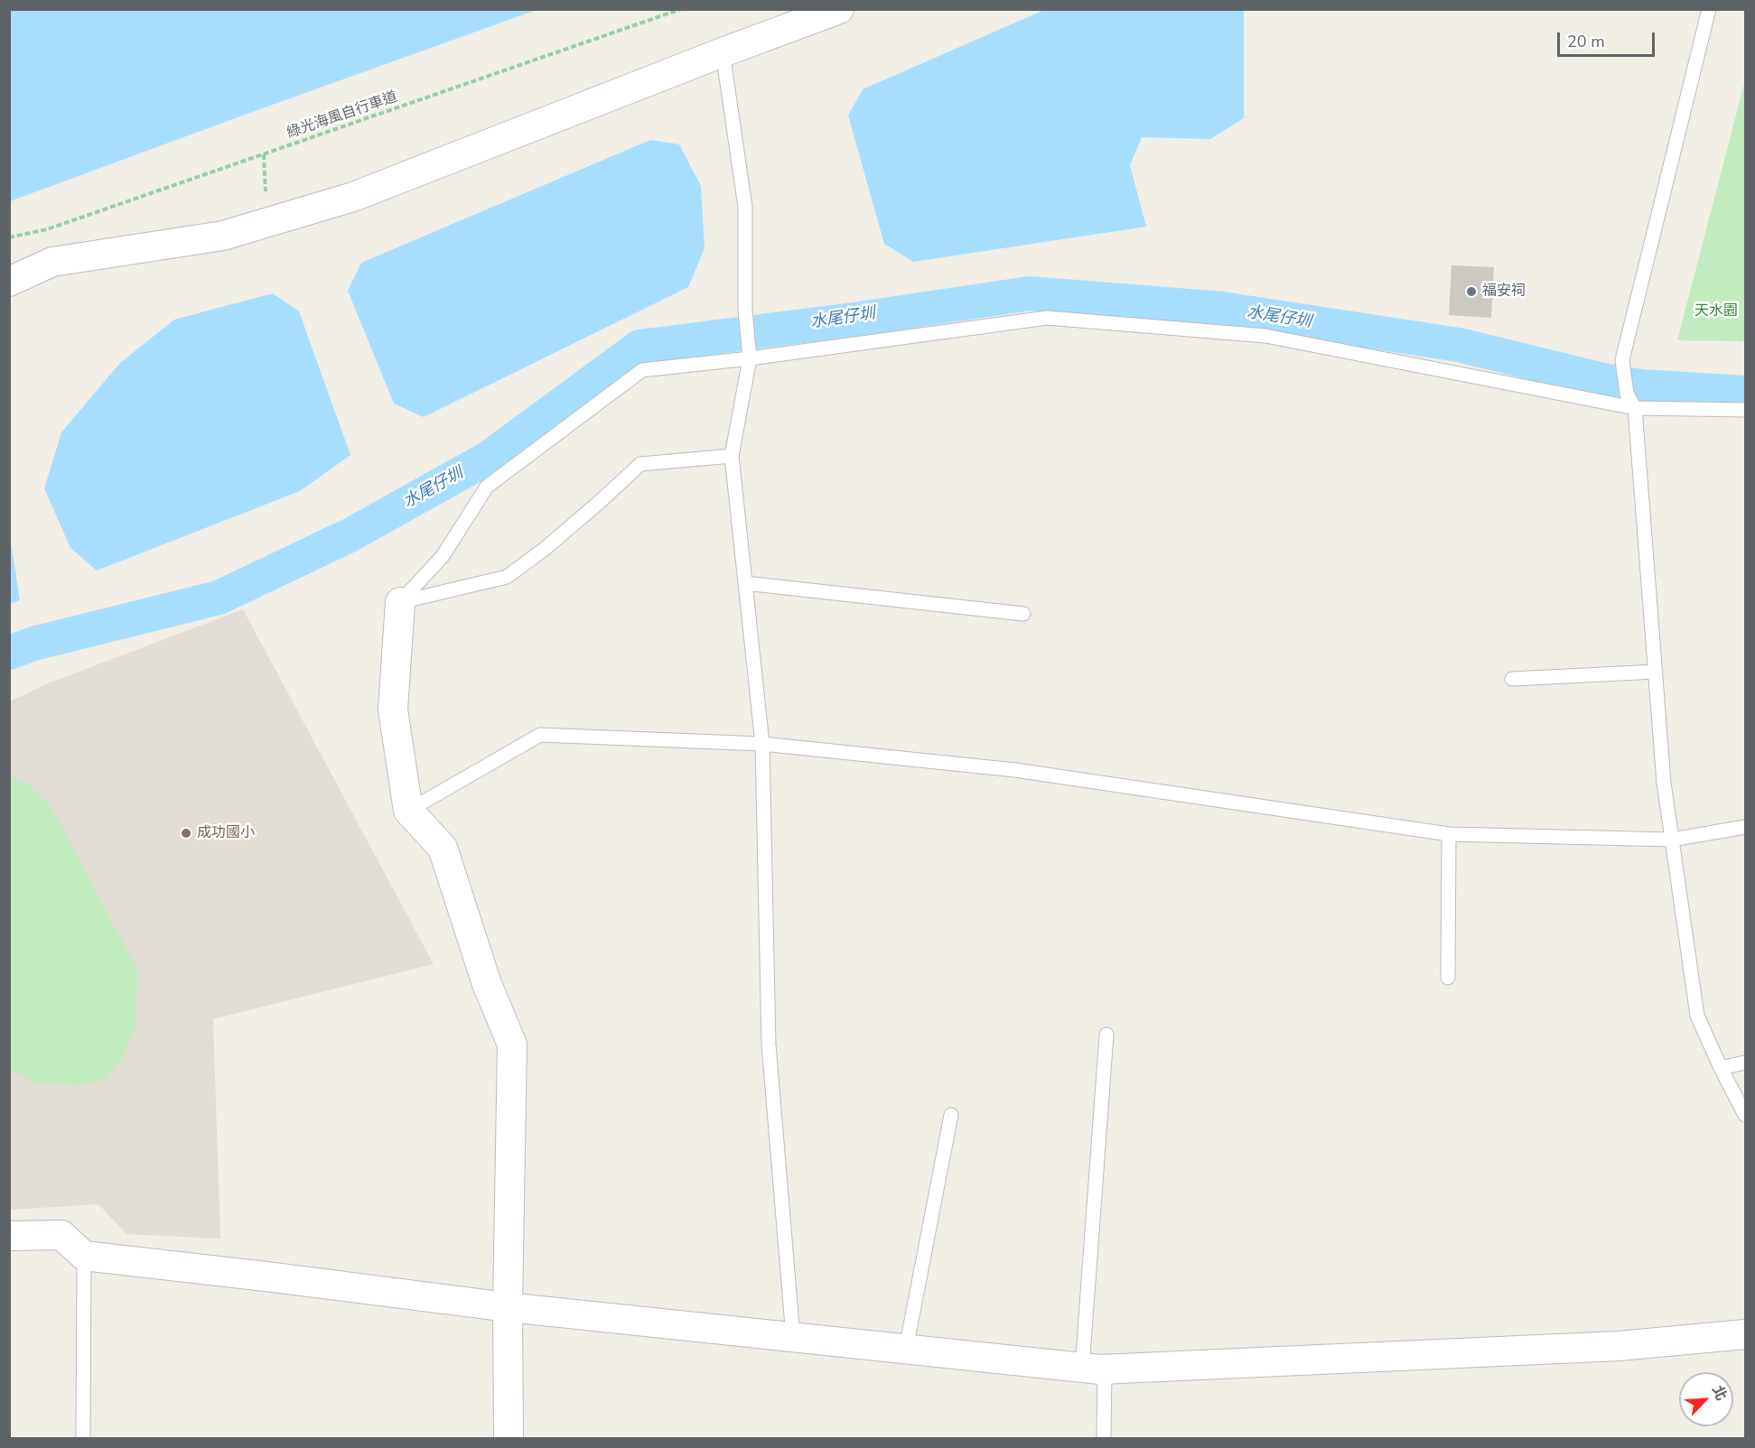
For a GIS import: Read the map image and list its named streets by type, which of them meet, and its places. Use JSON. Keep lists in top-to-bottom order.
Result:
{
  "streets": {
    "path": ["綠光海風自行車道"]
  },
  "water": ["水尾仔圳"],
  "parks": ["天水園"],
  "places": ["福安祠", "成功國小"],
  "scale_bar": "20 m",
  "north": "top right"
}
